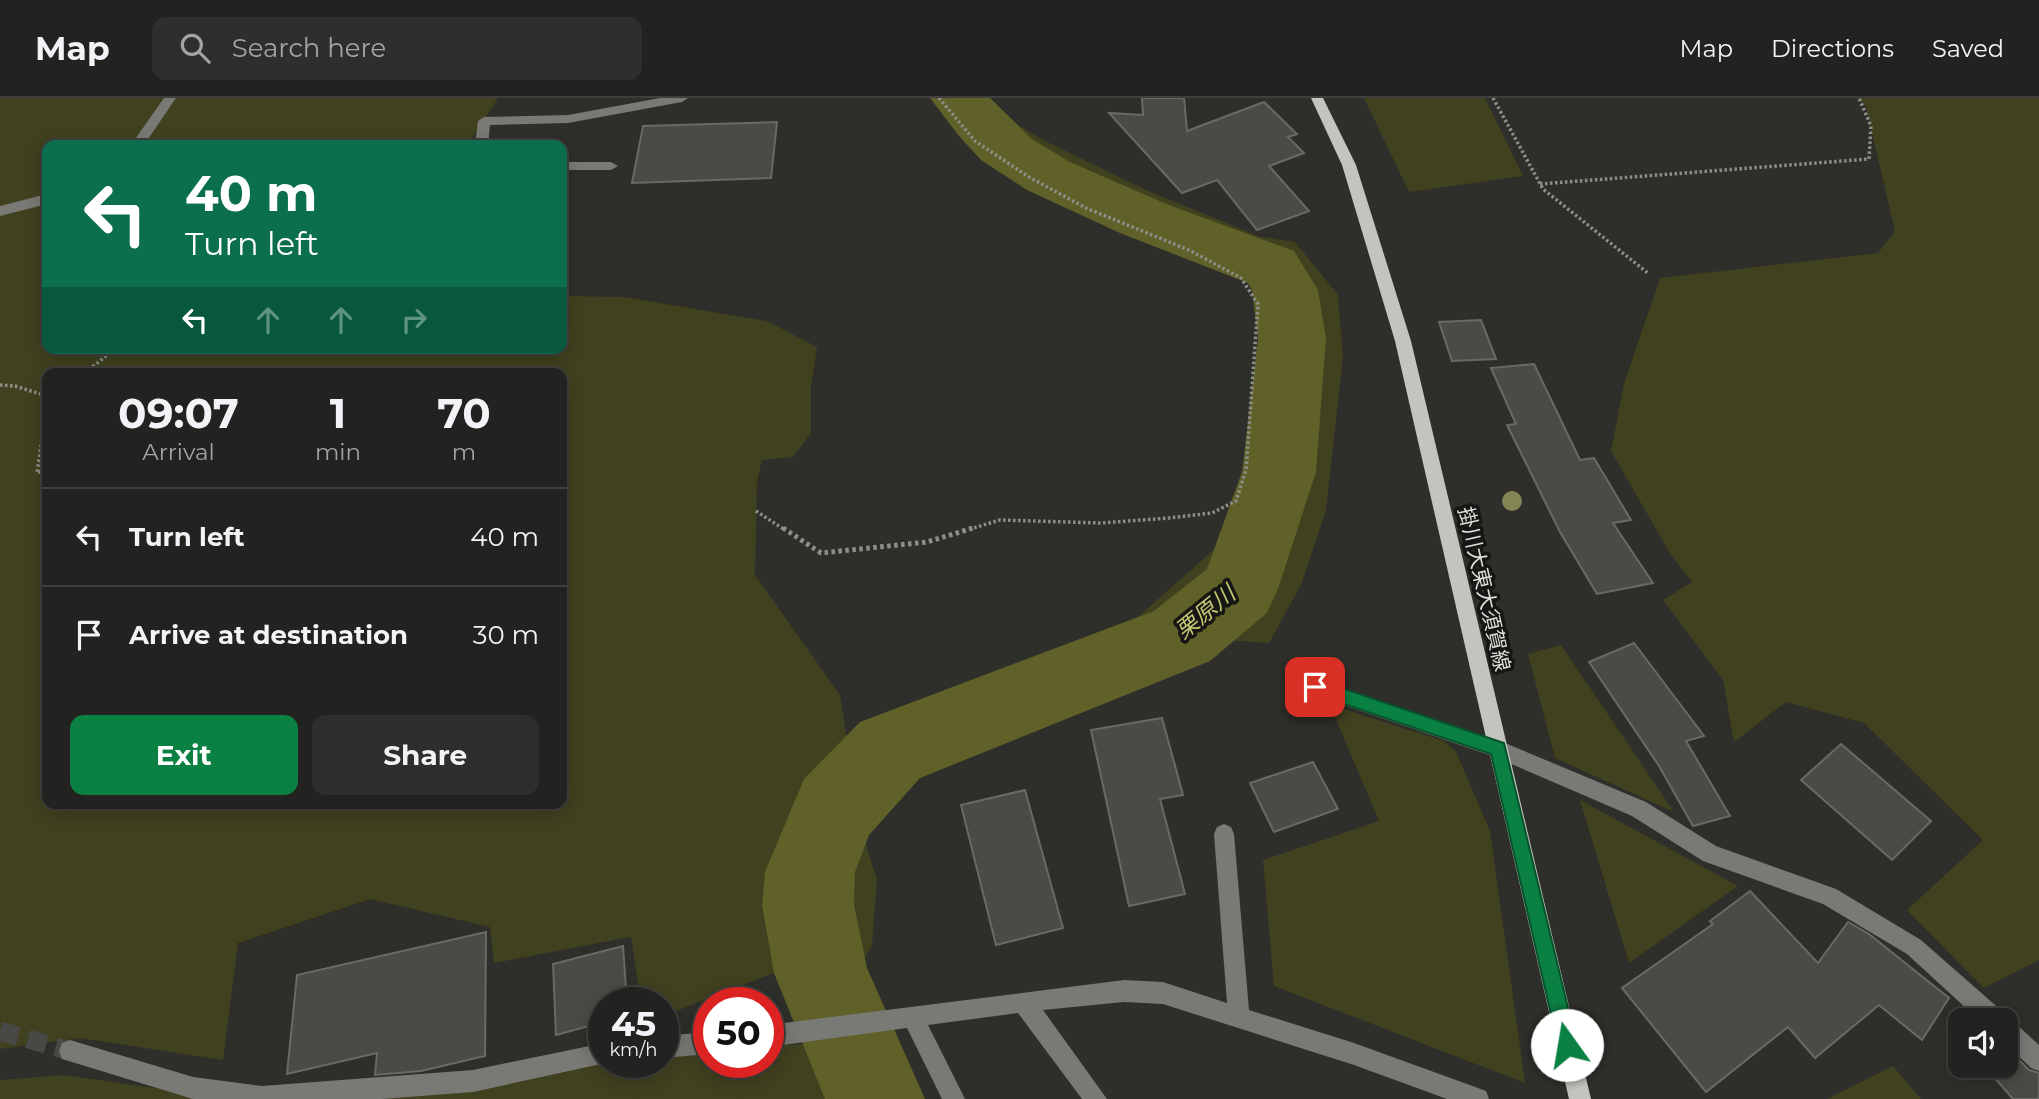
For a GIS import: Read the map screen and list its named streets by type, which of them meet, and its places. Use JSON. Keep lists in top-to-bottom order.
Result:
{
  "streets": {
    "main road": ["掛川大東大須賀線"]
  },
  "water": ["栗原川"],
  "page": {
    "header": "Map",
    "search": "Search here",
    "nav": ["Map", "Directions", "Saved"],
    "turn": ["40 m", "Turn left"],
    "eta": [
      "09:07",
      "Arrival",
      "1",
      "min",
      "70",
      "m"
    ],
    "list": [
      {
        "name": "Turn left",
        "value": "40 m"
      },
      {
        "name": "Arrive at destination",
        "value": "30 m"
      }
    ],
    "buttons": ["Exit", "Share"],
    "speed": "45 km/h",
    "limit": "50"
  }
}
